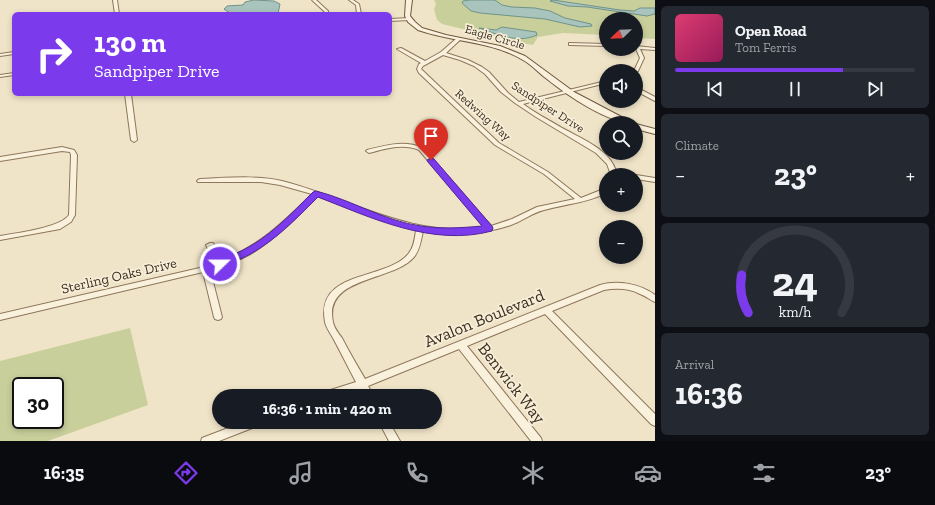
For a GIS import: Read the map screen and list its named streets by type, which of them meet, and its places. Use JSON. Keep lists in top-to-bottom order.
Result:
{
  "streets": {
    "street": [
      "Eagle Circle",
      "Sandpiper Drive",
      "Redwing Way",
      "Sterling Oaks Drive",
      "Avalon Boulevard",
      "Benwick Way"
    ]
  },
  "crossings": [
    ["Avalon Boulevard", "Benwick Way"]
  ],
  "north": "bottom left",
  "page": {
    "map_buttons": ["+", "−"],
    "turn": ["130 m", "Sandpiper Drive"],
    "song": ["Open Road", "Tom Ferris"],
    "tile": [
      "Climate",
      ["Arrival", "16:36"]
    ],
    "heat": ["−", "23°", "+"],
    "limit": "30",
    "trip": "16:36 · 1 min · 420 m",
    "tabs": ["16:35", "23°"],
    "gauge": ["24", "km/h"]
  }
}
